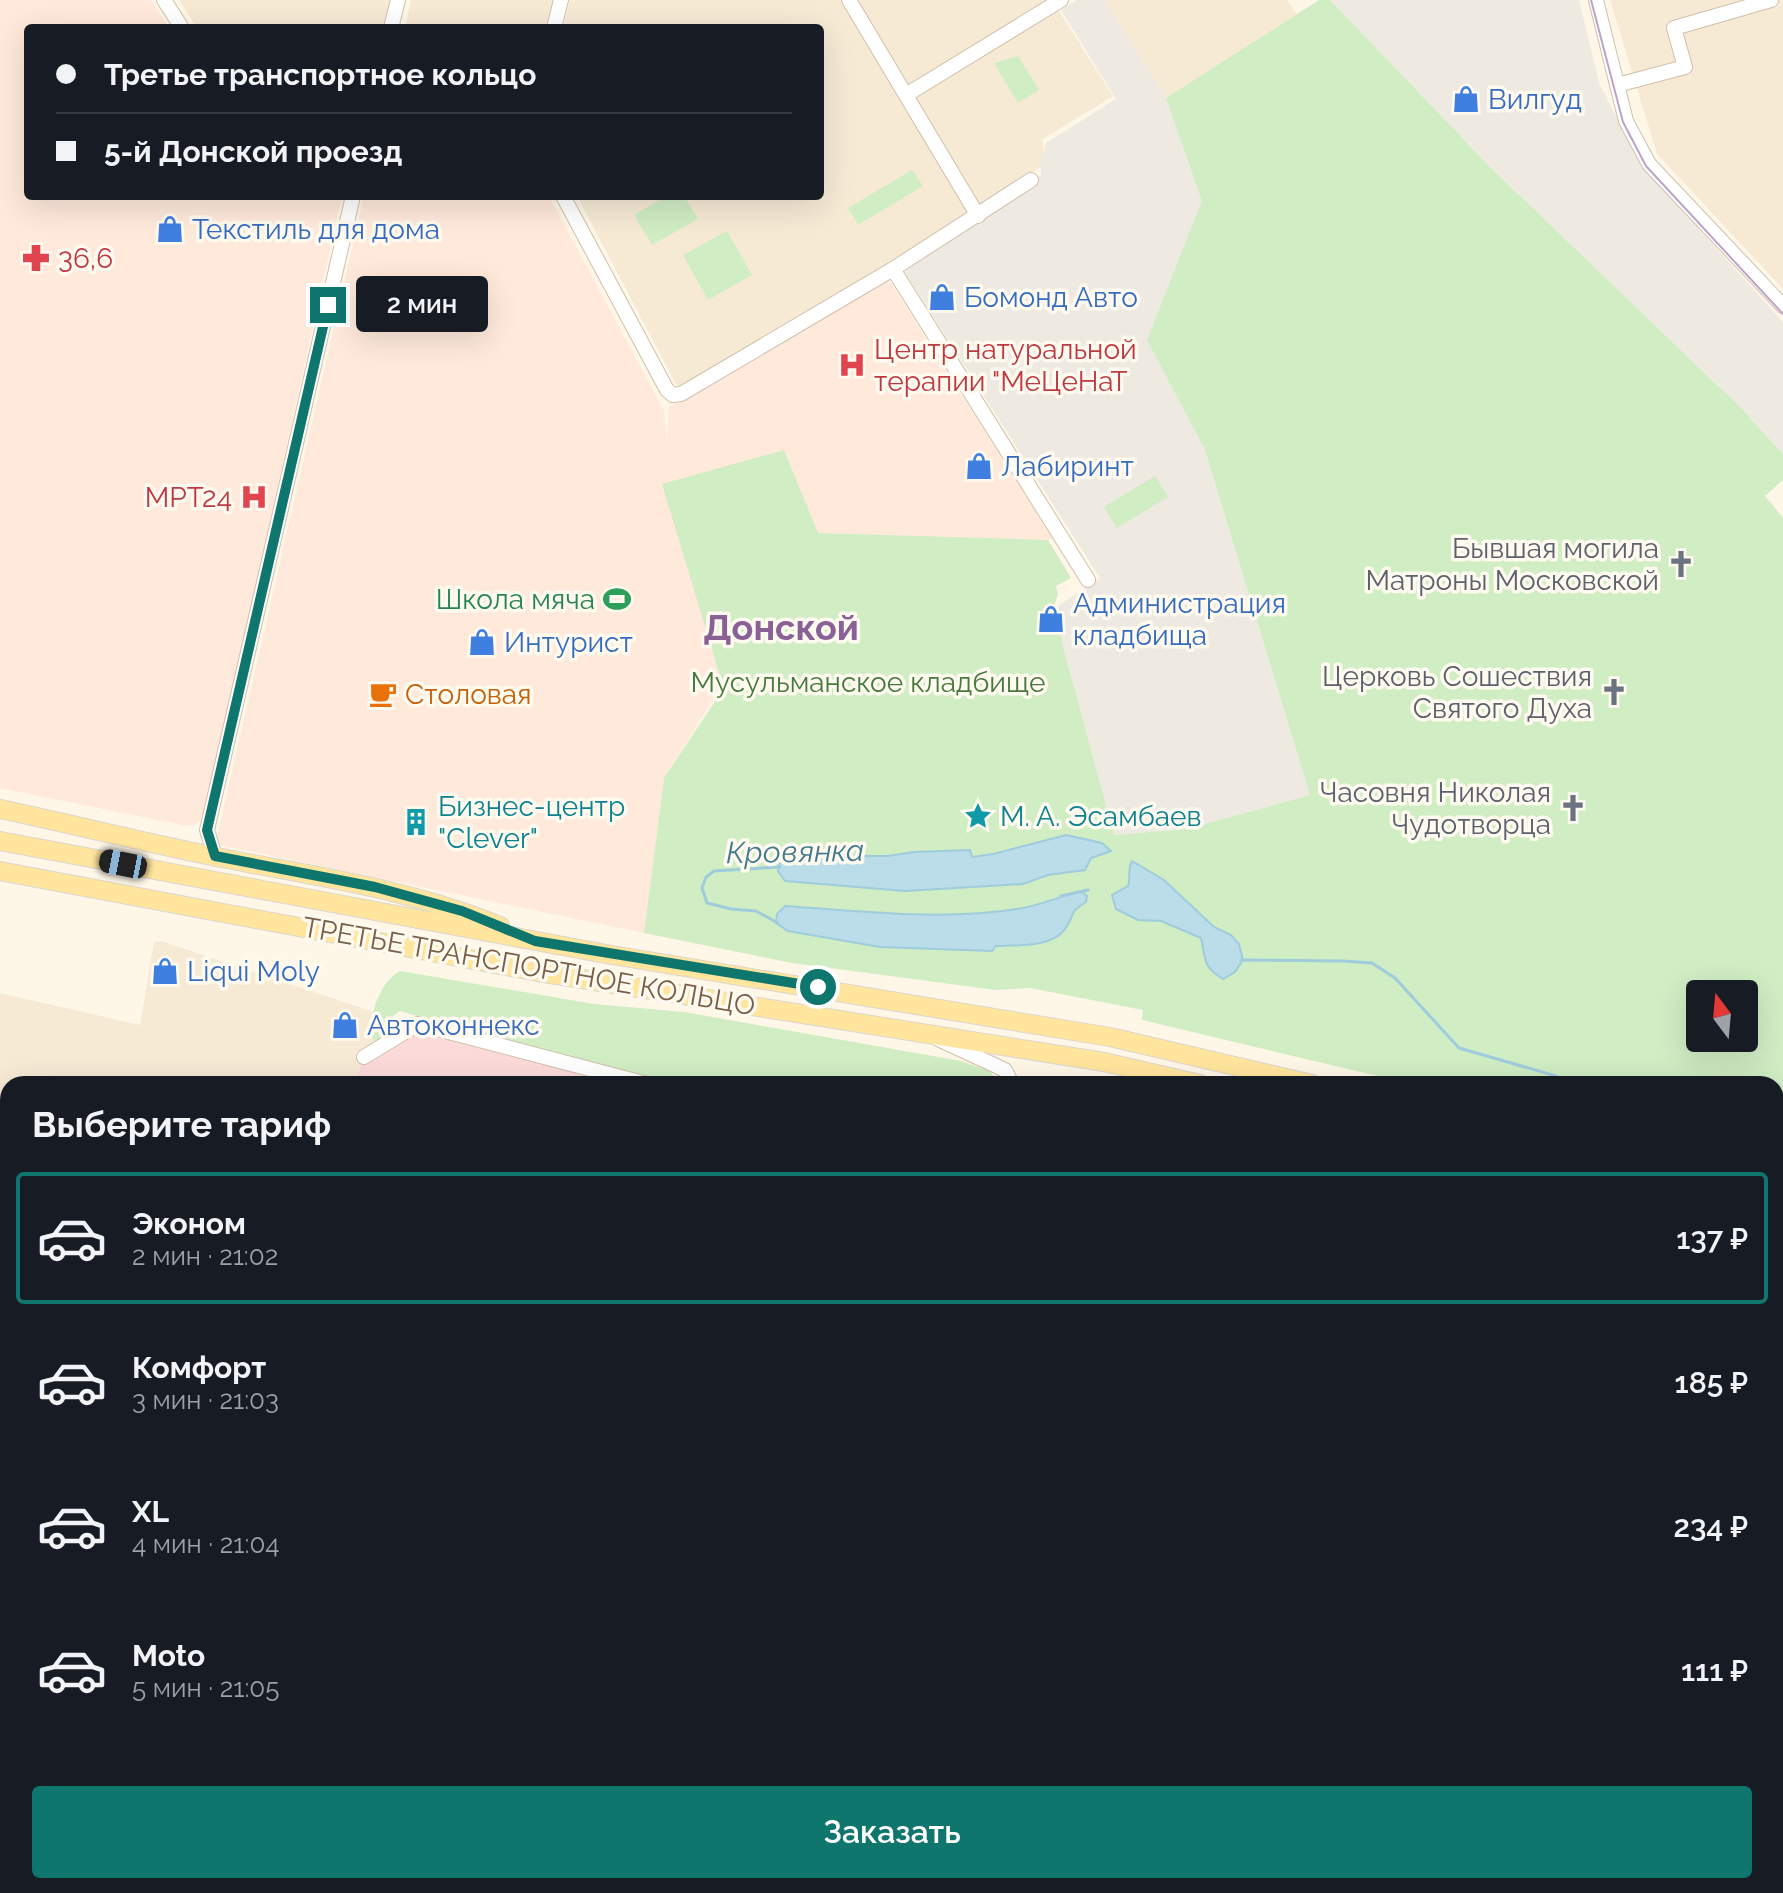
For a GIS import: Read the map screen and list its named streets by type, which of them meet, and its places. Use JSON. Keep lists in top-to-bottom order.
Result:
{
  "streets": {
    "main road": ["ТРЕТЬЕ ТРАНСПОРТНОЕ КОЛЬЦО"]
  },
  "districts": ["Донской"],
  "water": ["Кровянка"],
  "parks": ["Мусульманское кладбище"],
  "places": {
    "shop": [
      "Вилгуд",
      "Текстиль для дома",
      "Бомонд Авто",
      "Лабиринт",
      "Администрация кладбища",
      "Интурист",
      "Liqui Moly",
      "Автоконнекс"
    ],
    "pharmacy": ["36,6"],
    "hospital": ["Центр натуральной терапии \"МеЦеНаТ", "МРТ24"],
    "church": ["Бывшая могила Матроны Московской", "Церковь Сошествия Святого Духа", "Часовня Николая Чудотворца"],
    "sports": ["Школа мяча"],
    "cafe": ["Столовая"],
    "place": ["М. А. Эсамбаев"],
    "building": ["Бизнес-центр \"Clever\""]
  },
  "north": "top",
  "page": {
    "banner": ["Третье транспортное кольцо", "5-й Донской проезд"],
    "bubble": "2 мин",
    "heading": "Выберите тариф",
    "list": [
      {
        "name": "Эконом",
        "note": "2 мин · 21:02",
        "value": "137 ₽"
      },
      {
        "name": "Комфорт",
        "note": "3 мин · 21:03",
        "value": "185 ₽"
      },
      {
        "name": "XL",
        "note": "4 мин · 21:04",
        "value": "234 ₽"
      },
      {
        "name": "Moto",
        "note": "5 мин · 21:05",
        "value": "111 ₽"
      }
    ],
    "buttons": "Заказать"
  }
}
